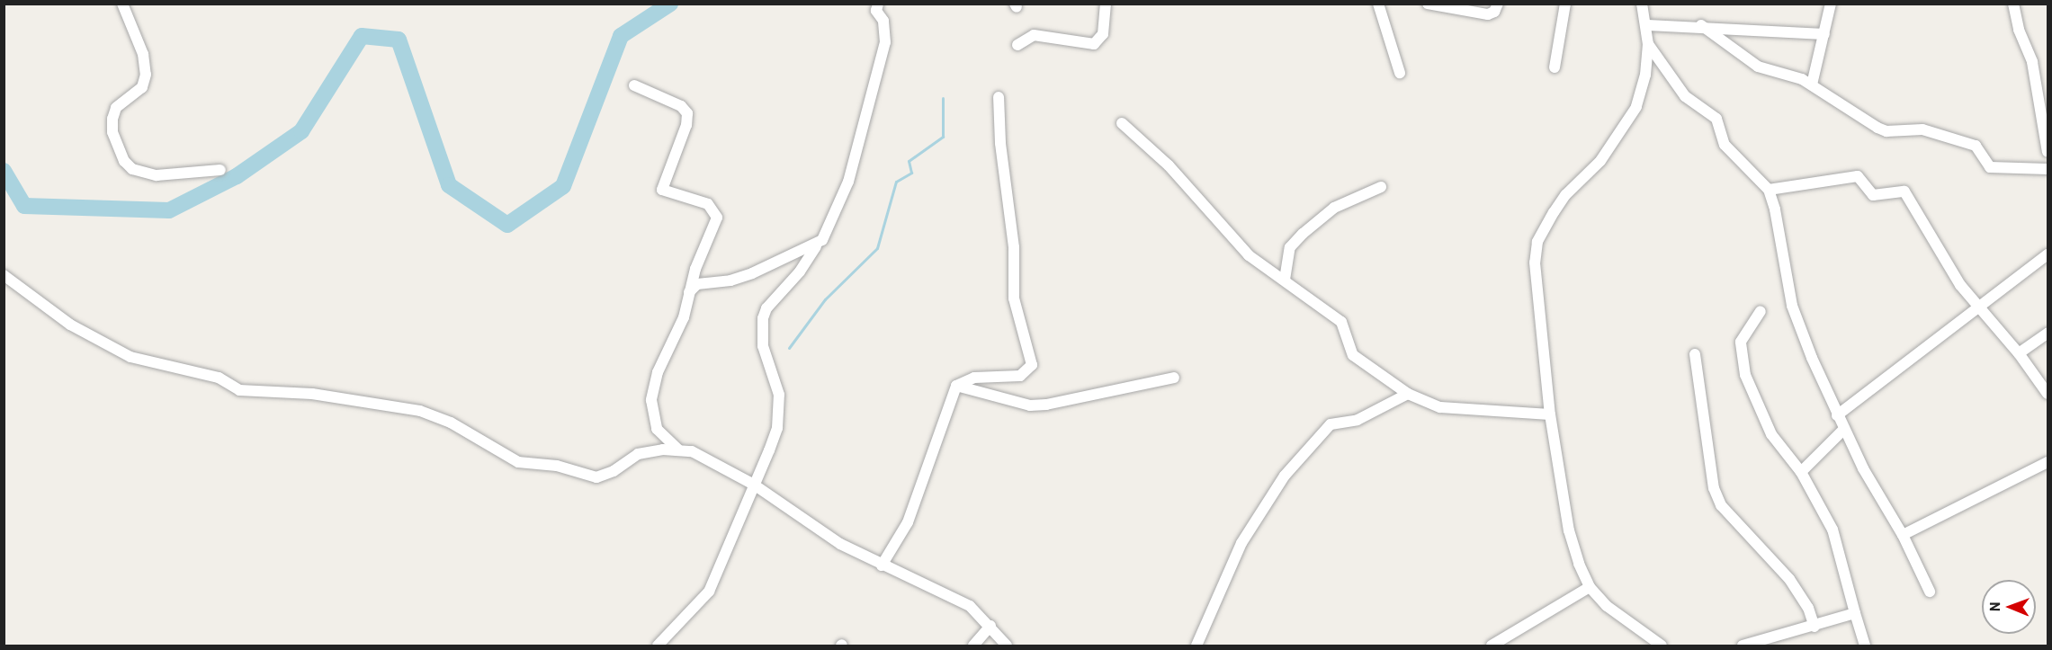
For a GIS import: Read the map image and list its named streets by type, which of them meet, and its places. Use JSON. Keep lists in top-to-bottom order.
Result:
{
  "north": "left"
}
